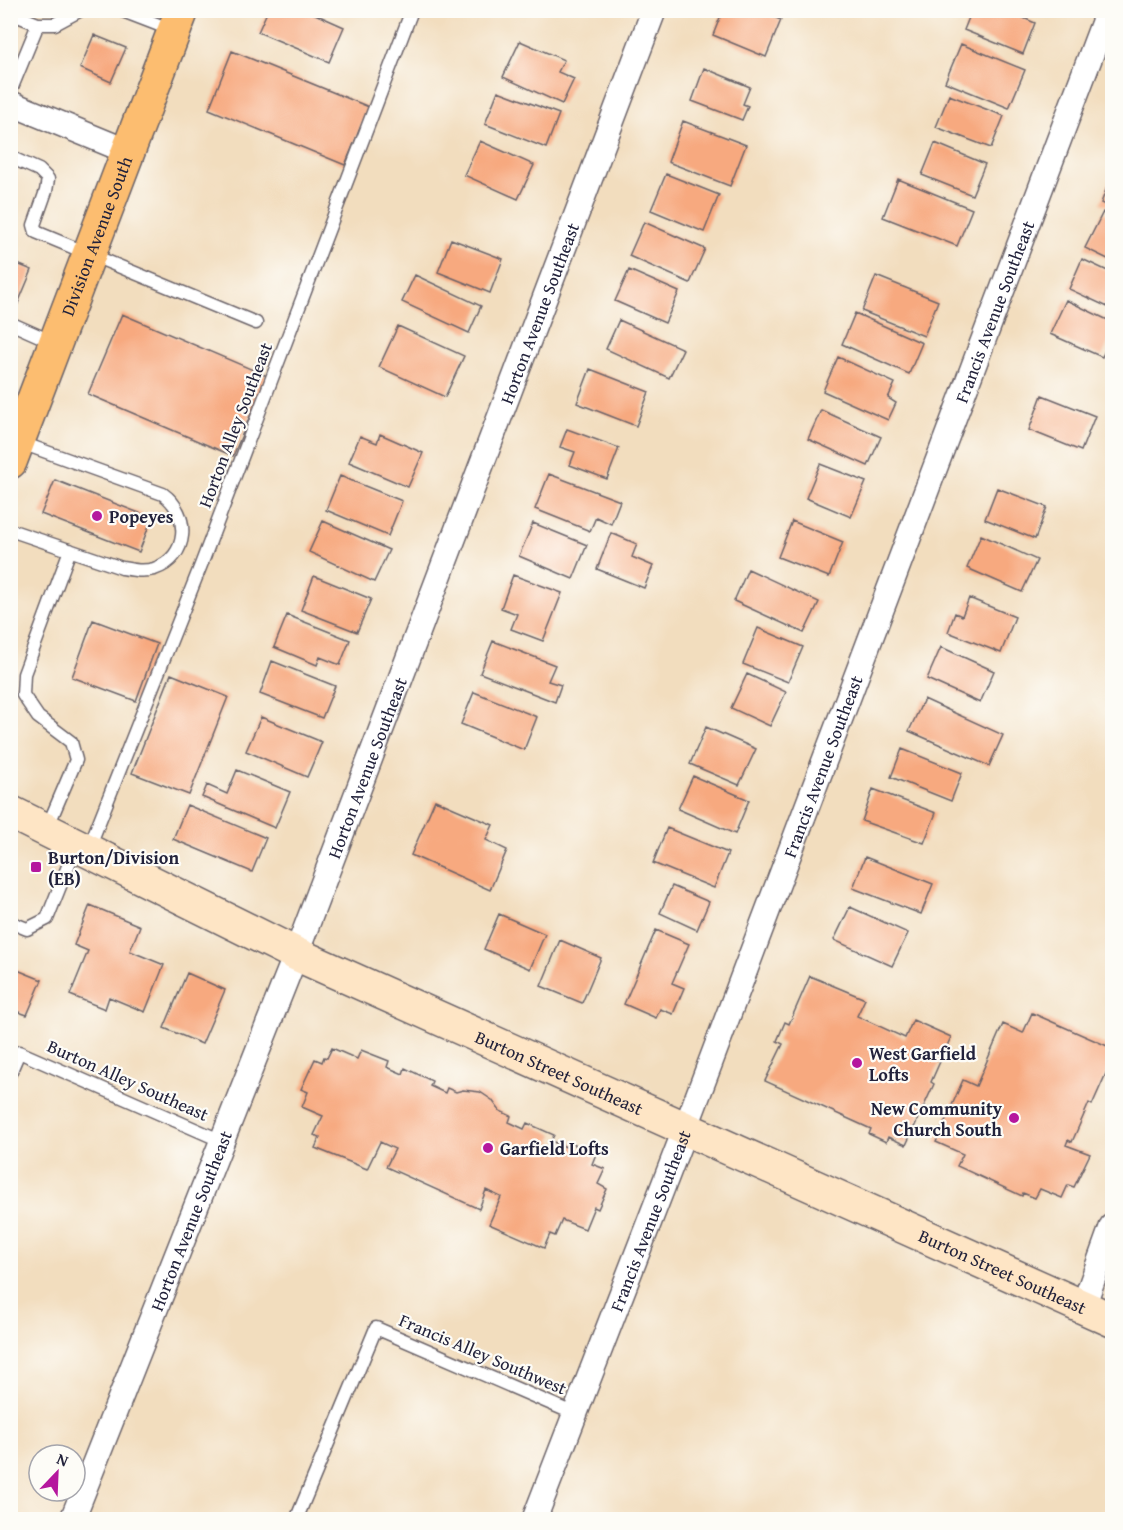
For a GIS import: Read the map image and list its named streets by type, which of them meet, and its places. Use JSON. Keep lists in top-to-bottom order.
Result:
{
  "streets": {
    "main road": ["Division Avenue South", "Burton Street Southeast"],
    "street": ["Francis Avenue Southeast", "Horton Avenue Southeast"],
    "lane": ["Horton Alley Southeast", "Burton Alley Southeast", "Francis Alley Southwest"]
  },
  "crossings": [
    ["Francis Avenue Southeast", "Burton Street Southeast"],
    ["Francis Avenue Southeast", "Francis Alley Southwest"],
    ["Horton Avenue Southeast", "Burton Street Southeast"],
    ["Horton Avenue Southeast", "Burton Alley Southeast"],
    ["Horton Alley Southeast", "Burton Street Southeast"]
  ],
  "places": {
    "other": [
      "Popeyes",
      "West Garfield Lofts",
      "New Community Church South",
      "Garfield Lofts"
    ],
    "transit": ["Burton/Division (EB)"]
  },
  "north": "top right"
}
